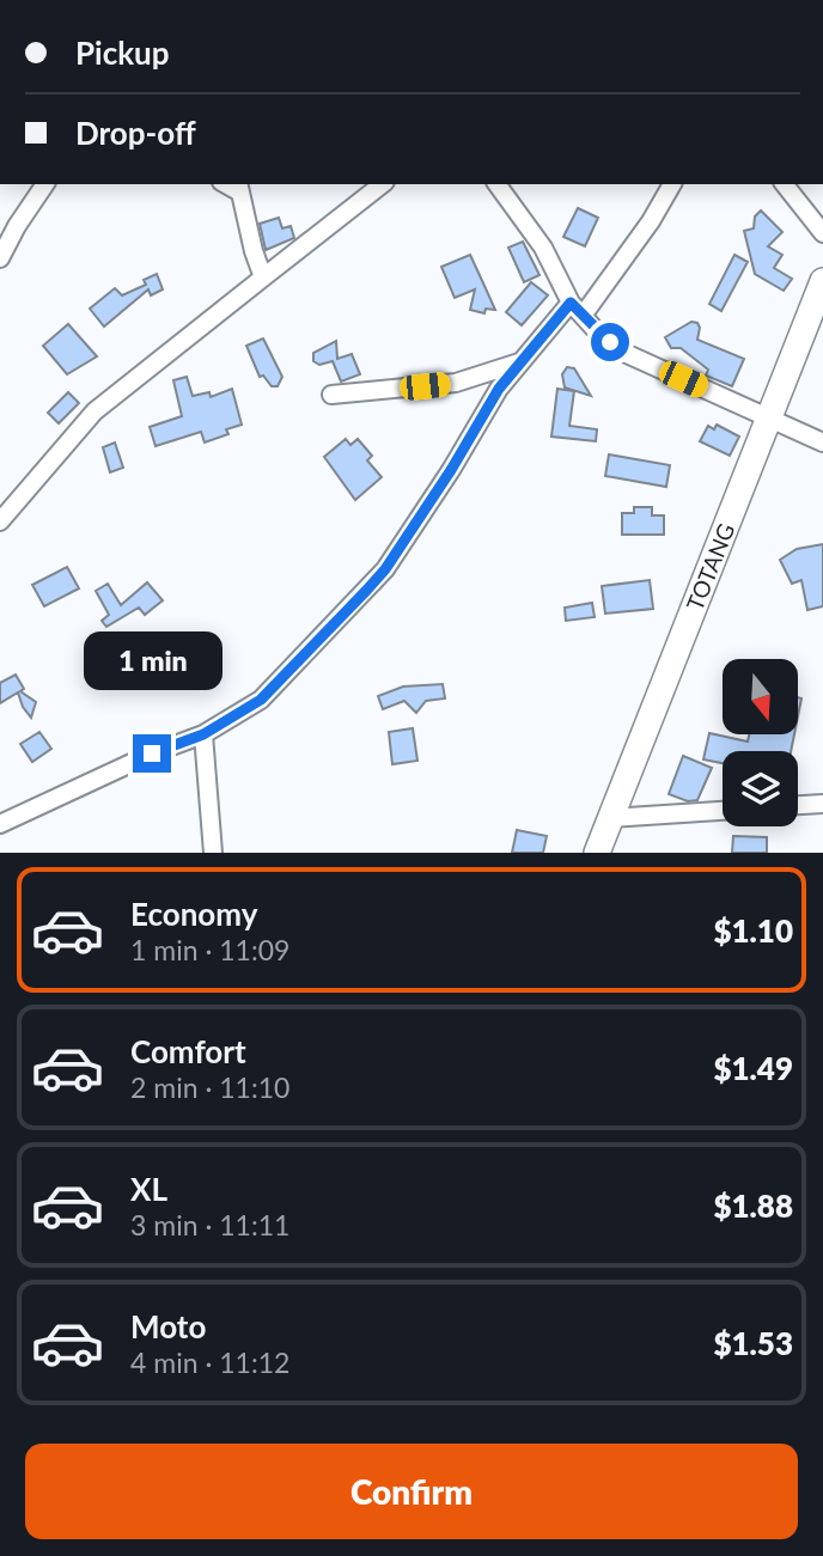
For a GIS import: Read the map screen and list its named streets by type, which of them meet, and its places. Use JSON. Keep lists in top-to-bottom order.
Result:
{
  "streets": {
    "street": ["TOTANG"]
  },
  "north": "bottom",
  "page": {
    "banner": ["Pickup", "Drop-off"],
    "bubble": "1 min",
    "list": [
      {
        "name": "Economy",
        "note": "1 min · 11:09",
        "value": "$1.10"
      },
      {
        "name": "Comfort",
        "note": "2 min · 11:10",
        "value": "$1.49"
      },
      {
        "name": "XL",
        "note": "3 min · 11:11",
        "value": "$1.88"
      },
      {
        "name": "Moto",
        "note": "4 min · 11:12",
        "value": "$1.53"
      }
    ],
    "buttons": "Confirm"
  }
}
